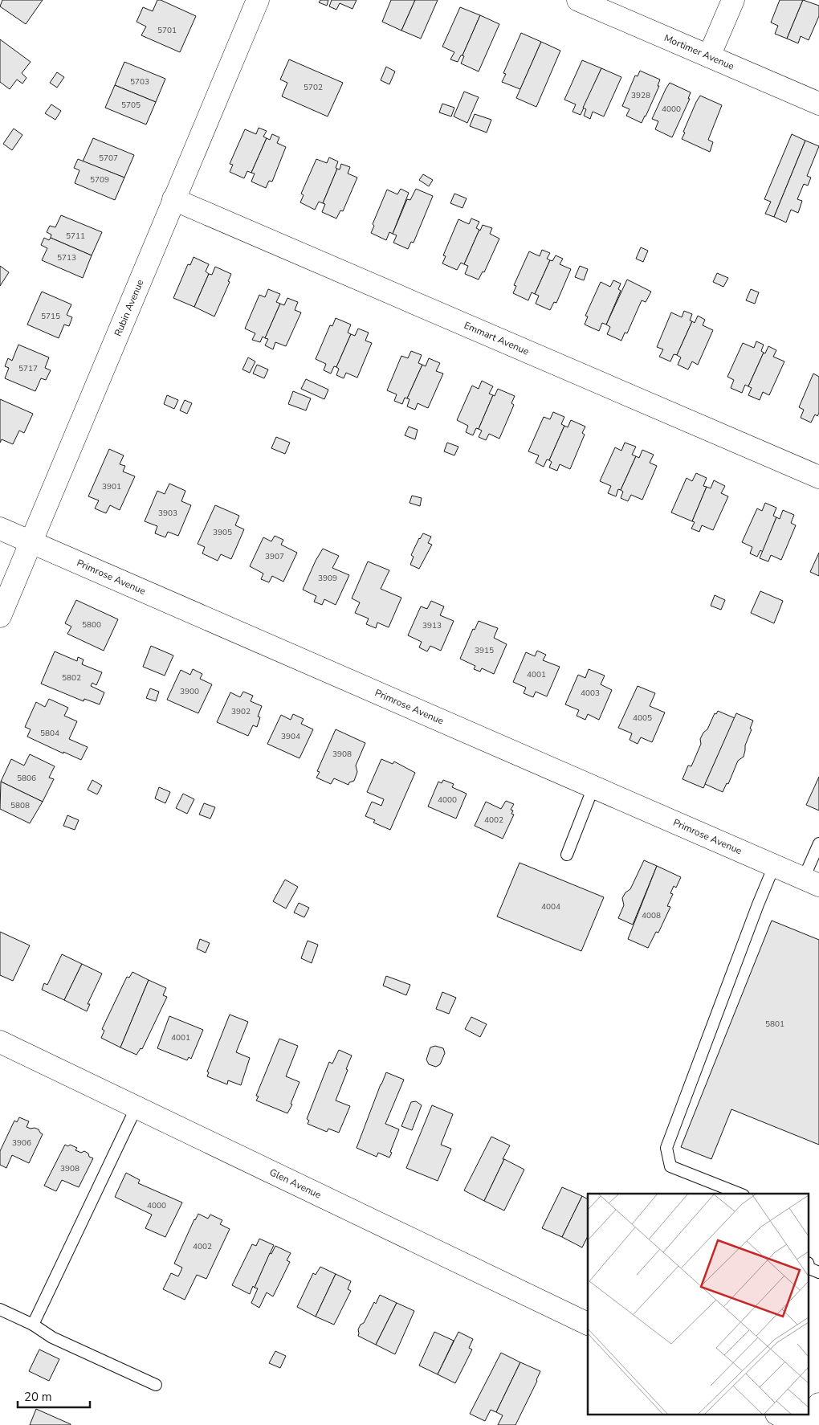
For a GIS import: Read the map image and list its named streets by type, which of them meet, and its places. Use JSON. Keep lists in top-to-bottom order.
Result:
{
  "streets": {
    "street": [
      "Mortimer Avenue",
      "Rubin Avenue",
      "Emmart Avenue",
      "Primrose Avenue",
      "Glen Avenue"
    ]
  },
  "crossings": [
    ["Rubin Avenue", "Emmart Avenue"],
    ["Rubin Avenue", "Primrose Avenue"]
  ],
  "house_numbers": [
    "5701",
    "5703",
    "5702",
    "3928",
    "5705",
    "4000",
    "5707",
    "5709",
    "5711",
    "5713",
    "5715",
    "5717",
    "3901",
    "3903",
    "3905",
    "3907",
    "3909",
    "5800",
    "3913",
    "3915",
    "4001",
    "5802",
    "3900",
    "4003",
    "3902",
    "4005",
    "5804",
    "3904",
    "3908",
    "5806",
    "4000",
    "5808",
    "4002",
    "4004",
    "4008",
    "5801",
    "4001",
    "3906",
    "3908",
    "4000",
    "4002"
  ],
  "scale_bar": "20 m"
}
